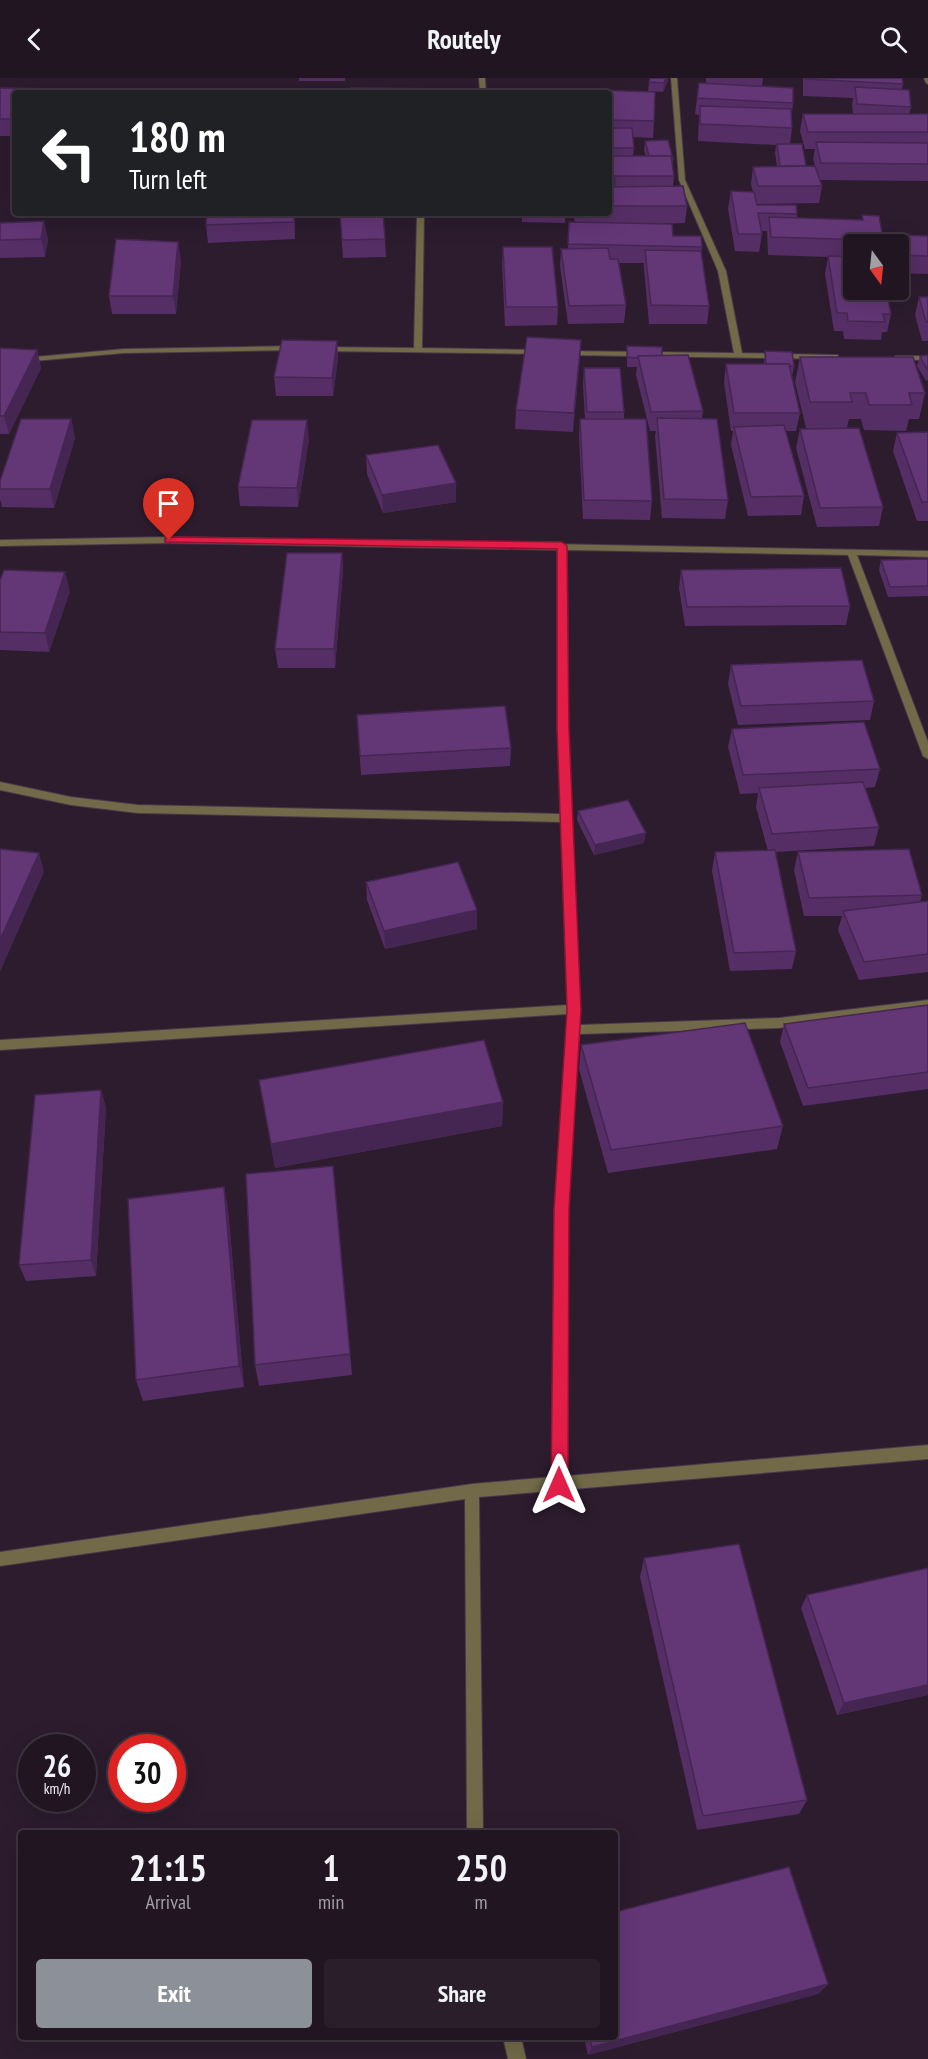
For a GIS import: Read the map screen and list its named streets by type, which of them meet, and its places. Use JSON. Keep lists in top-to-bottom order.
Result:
{
  "north": "bottom",
  "page": {
    "header": "Routely",
    "turn": ["180 m", "Turn left"],
    "speed": "26 km/h",
    "limit": "30",
    "eta": [
      "21:15",
      "Arrival",
      "1",
      "min",
      "250",
      "m"
    ],
    "buttons": ["Exit", "Share"]
  }
}
